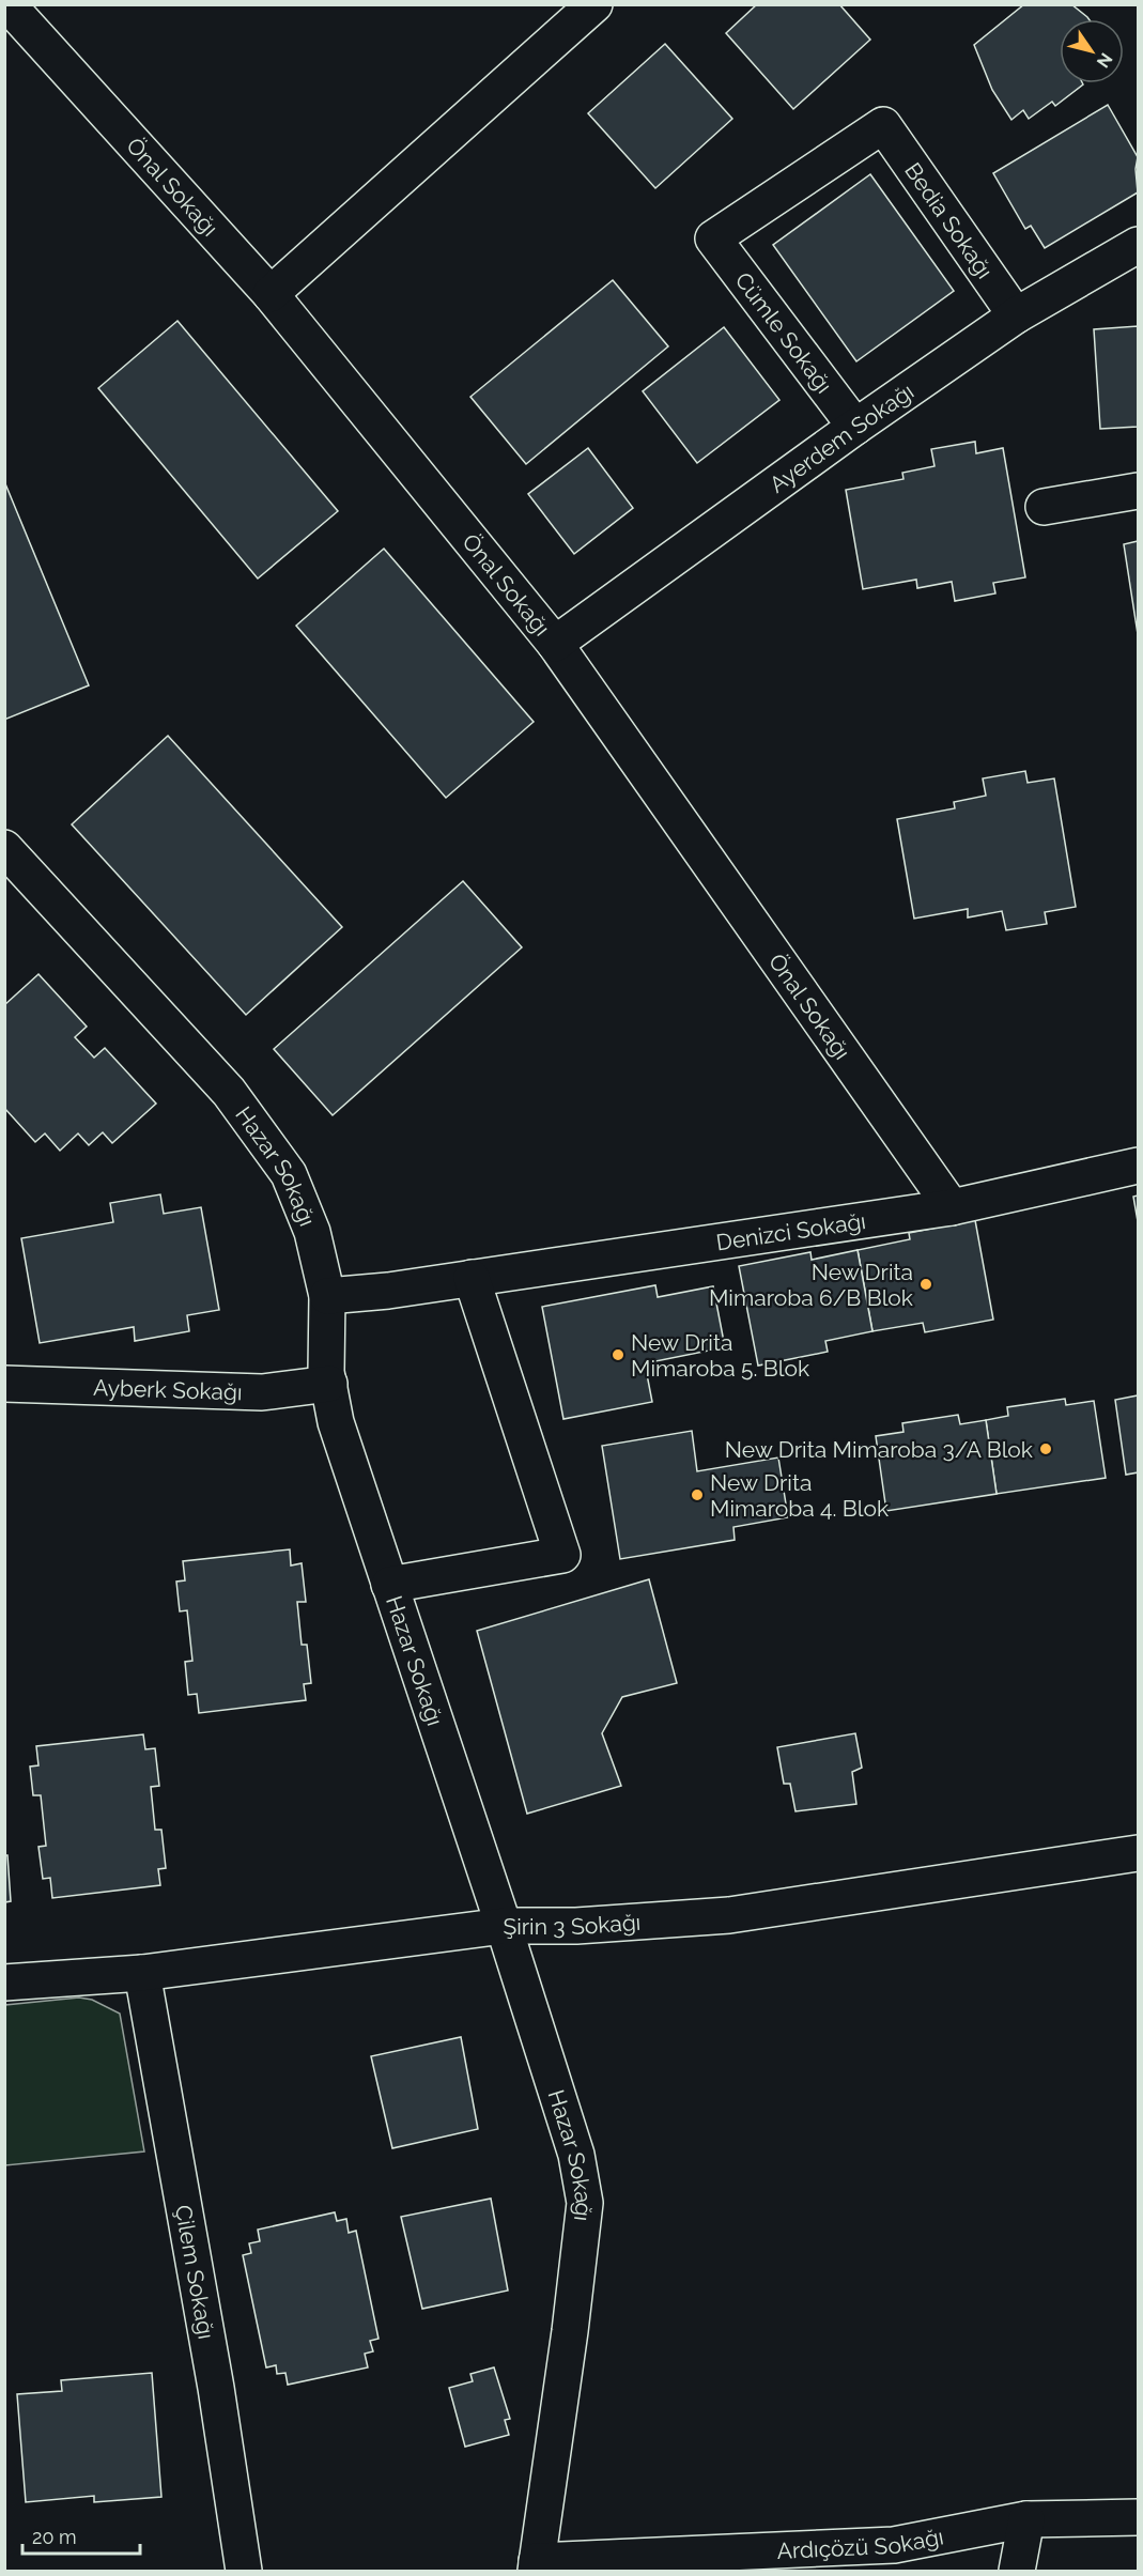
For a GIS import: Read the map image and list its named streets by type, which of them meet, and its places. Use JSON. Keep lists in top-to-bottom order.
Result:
{
  "streets": {
    "street": [
      "Önal Sokağı",
      "Bedia Sokağı",
      "Cümle Sokağı",
      "Ayerdem Sokağı",
      "Hazar Sokağı",
      "Denizci Sokağı",
      "Ayberk Sokağı",
      "Şirin 3 Sokağı",
      "Çilem Sokağı",
      "Ardıçözü Sokağı"
    ]
  },
  "crossings": [
    ["Önal Sokağı", "Ayerdem Sokağı"],
    ["Önal Sokağı", "Denizci Sokağı"],
    ["Bedia Sokağı", "Cümle Sokağı"],
    ["Bedia Sokağı", "Ayerdem Sokağı"],
    ["Cümle Sokağı", "Ayerdem Sokağı"],
    ["Hazar Sokağı", "Denizci Sokağı"],
    ["Hazar Sokağı", "Ayberk Sokağı"],
    ["Hazar Sokağı", "Şirin 3 Sokağı"],
    ["Hazar Sokağı", "Ardıçözü Sokağı"],
    ["Şirin 3 Sokağı", "Çilem Sokağı"]
  ],
  "places": [
    "New Drita Mimaroba 6/B Blok",
    "New Drita Mimaroba 5. Blok",
    "New Drita Mimaroba 3/A Blok",
    "New Drita Mimaroba 4. Blok"
  ],
  "scale_bar": "20 m",
  "north": "bottom right"
}
